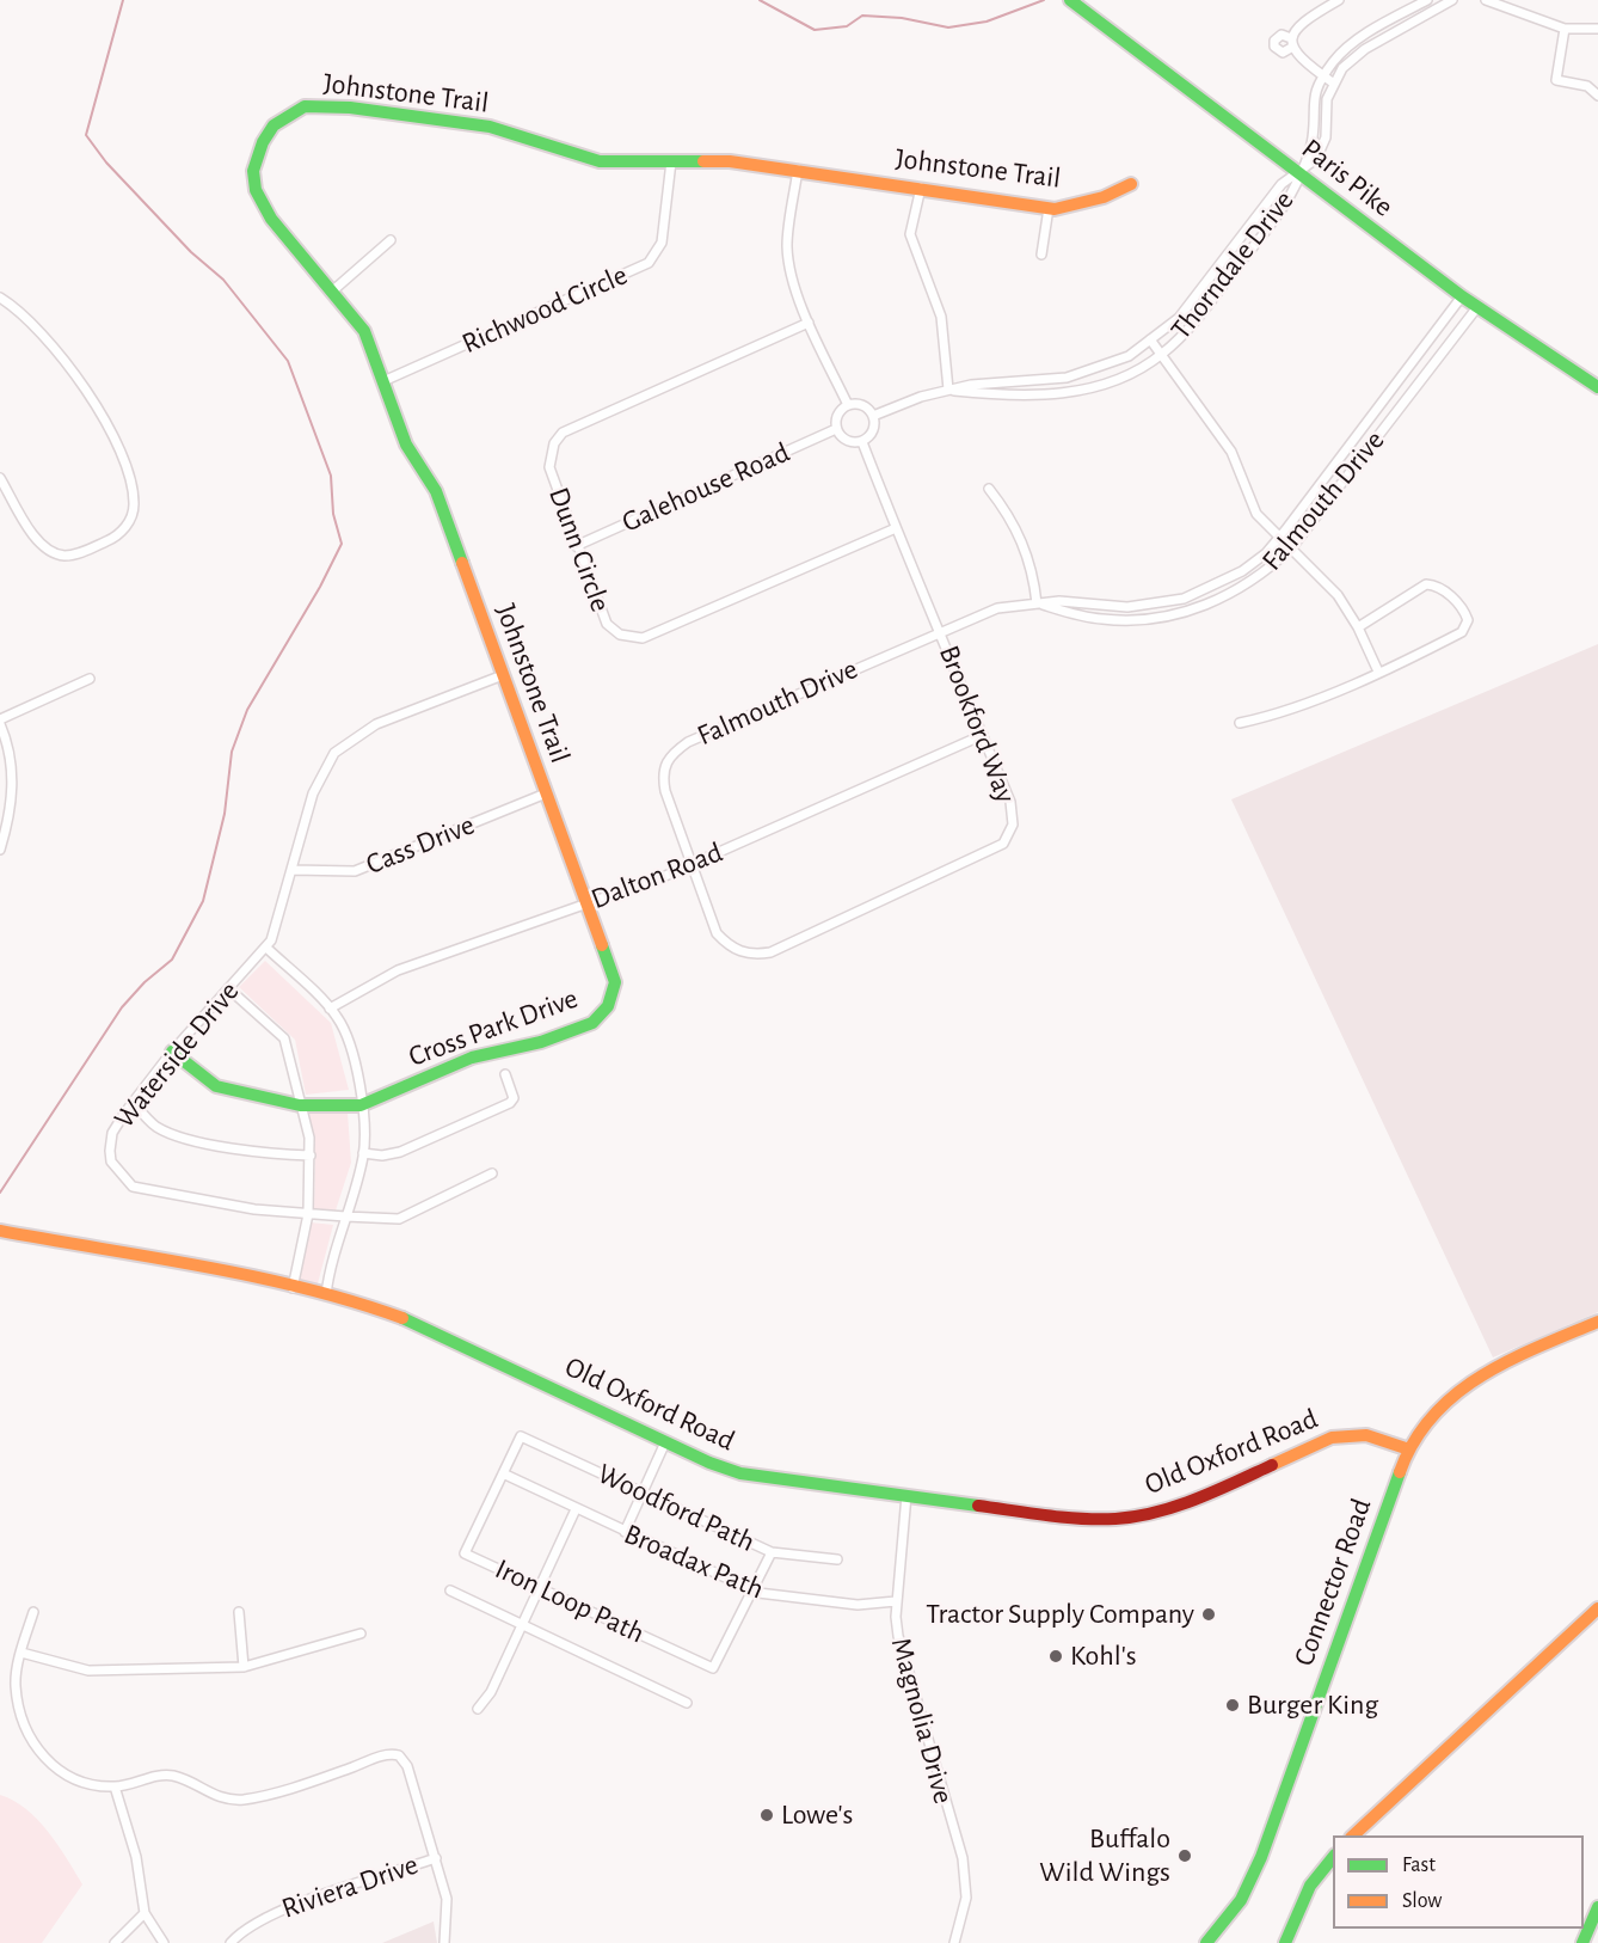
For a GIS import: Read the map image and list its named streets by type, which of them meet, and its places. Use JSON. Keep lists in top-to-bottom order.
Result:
{
  "streets": {
    "main road": [
      "Johnstone Trail",
      "Paris Pike",
      "Cross Park Drive",
      "Old Oxford Road",
      "Connector Road"
    ],
    "street": [
      "Thorndale Drive",
      "Richwood Circle",
      "Galehouse Road",
      "Falmouth Drive",
      "Dunn Circle",
      "Brookford Way",
      "Cass Drive",
      "Dalton Road",
      "Waterside Drive",
      "Woodford Path",
      "Broadax Path",
      "Iron Loop Path",
      "Magnolia Drive",
      "Riviera Drive"
    ]
  },
  "crossings": [
    ["Johnstone Trail", "Richwood Circle"],
    ["Johnstone Trail", "Cass Drive"],
    ["Johnstone Trail", "Dalton Road"],
    ["Johnstone Trail", "Cross Park Drive"],
    ["Johnstone Trail", "Waterside Drive"],
    ["Paris Pike", "Thorndale Drive"],
    ["Paris Pike", "Falmouth Drive"],
    ["Thorndale Drive", "Galehouse Road"],
    ["Thorndale Drive", "Brookford Way"],
    ["Galehouse Road", "Dunn Circle"],
    ["Galehouse Road", "Brookford Way"],
    ["Falmouth Drive", "Brookford Way"],
    ["Falmouth Drive", "Dalton Road"],
    ["Dunn Circle", "Brookford Way"],
    ["Brookford Way", "Dalton Road"],
    ["Cass Drive", "Waterside Drive"],
    ["Dalton Road", "Cross Park Drive"],
    ["Cross Park Drive", "Waterside Drive"],
    ["Old Oxford Road", "Connector Road"],
    ["Old Oxford Road", "Magnolia Drive"],
    ["Woodford Path", "Iron Loop Path"],
    ["Broadax Path", "Iron Loop Path"],
    ["Broadax Path", "Magnolia Drive"]
  ],
  "places": [
    "Tractor Supply Company",
    "Kohl's",
    "Burger King",
    "Lowe's",
    "Buffalo Wild Wings"
  ],
  "legend": ["Fast", "Slow"]
}
